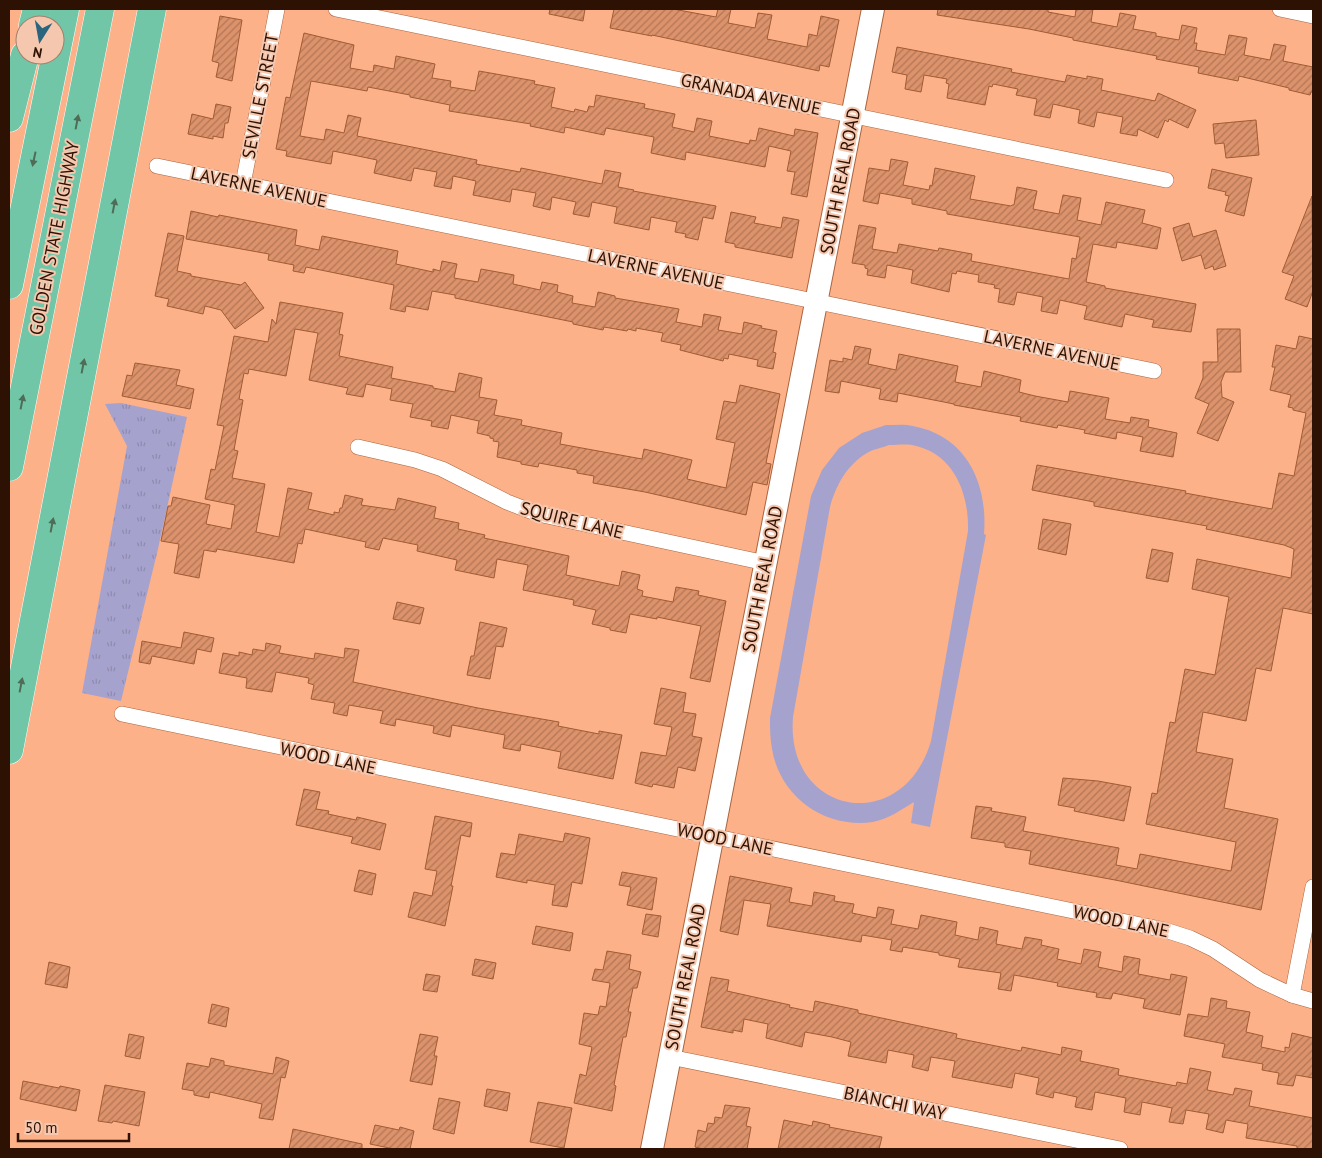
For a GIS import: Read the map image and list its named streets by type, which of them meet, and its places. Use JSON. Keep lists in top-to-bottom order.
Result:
{
  "streets": {
    "highway": ["GOLDEN STATE HIGHWAY"],
    "street": [
      "GRANADA AVENUE",
      "SEVILLE STREET",
      "SOUTH REAL ROAD",
      "LAVERNE AVENUE",
      "SQUIRE LANE",
      "WOOD LANE",
      "BIANCHI WAY"
    ]
  },
  "crossings": [
    ["GRANADA AVENUE", "SOUTH REAL ROAD"],
    ["SEVILLE STREET", "LAVERNE AVENUE"],
    ["SOUTH REAL ROAD", "LAVERNE AVENUE"],
    ["SOUTH REAL ROAD", "SQUIRE LANE"],
    ["SOUTH REAL ROAD", "WOOD LANE"],
    ["SOUTH REAL ROAD", "BIANCHI WAY"]
  ],
  "scale_bar": "50 m",
  "north": "bottom"
}
